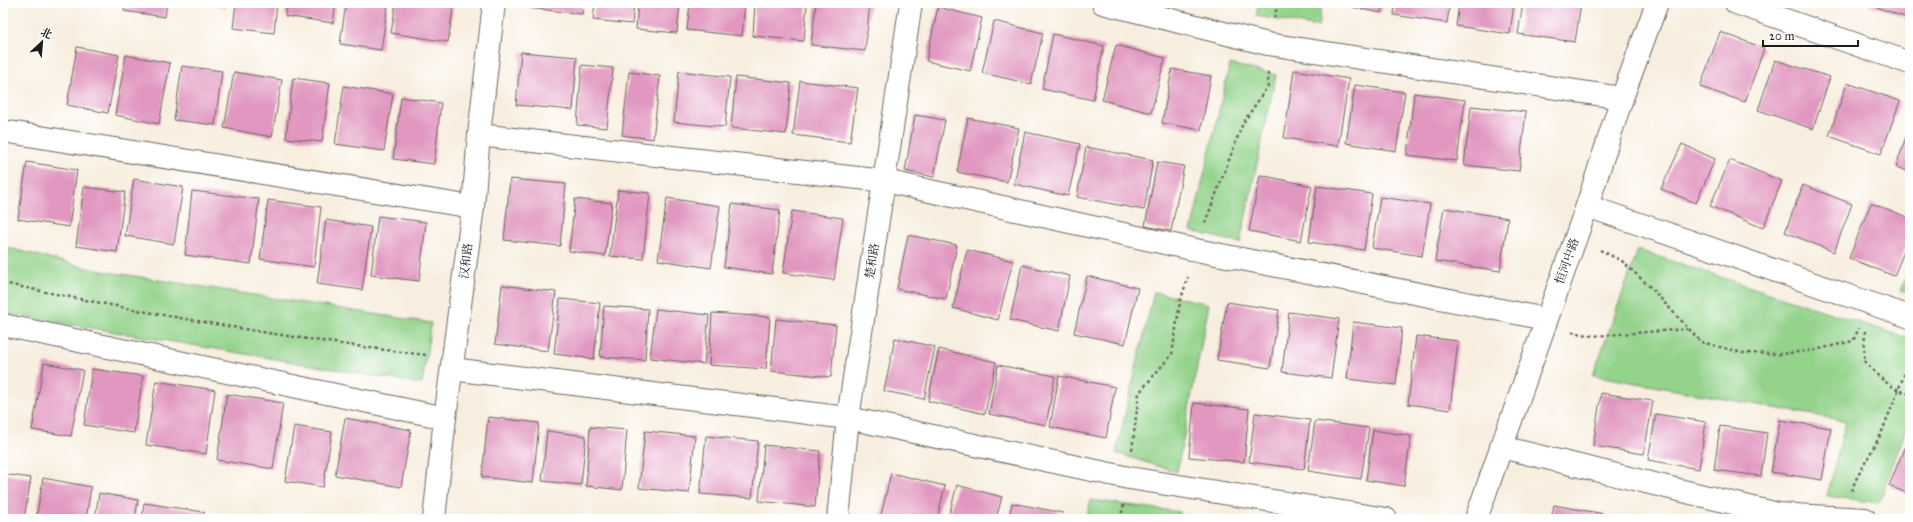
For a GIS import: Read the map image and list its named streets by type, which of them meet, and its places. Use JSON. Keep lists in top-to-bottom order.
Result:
{
  "streets": {
    "street": ["汉和路", "楚和路", "恒河中路"]
  },
  "scale_bar": "20 m",
  "north": "top right"
}
